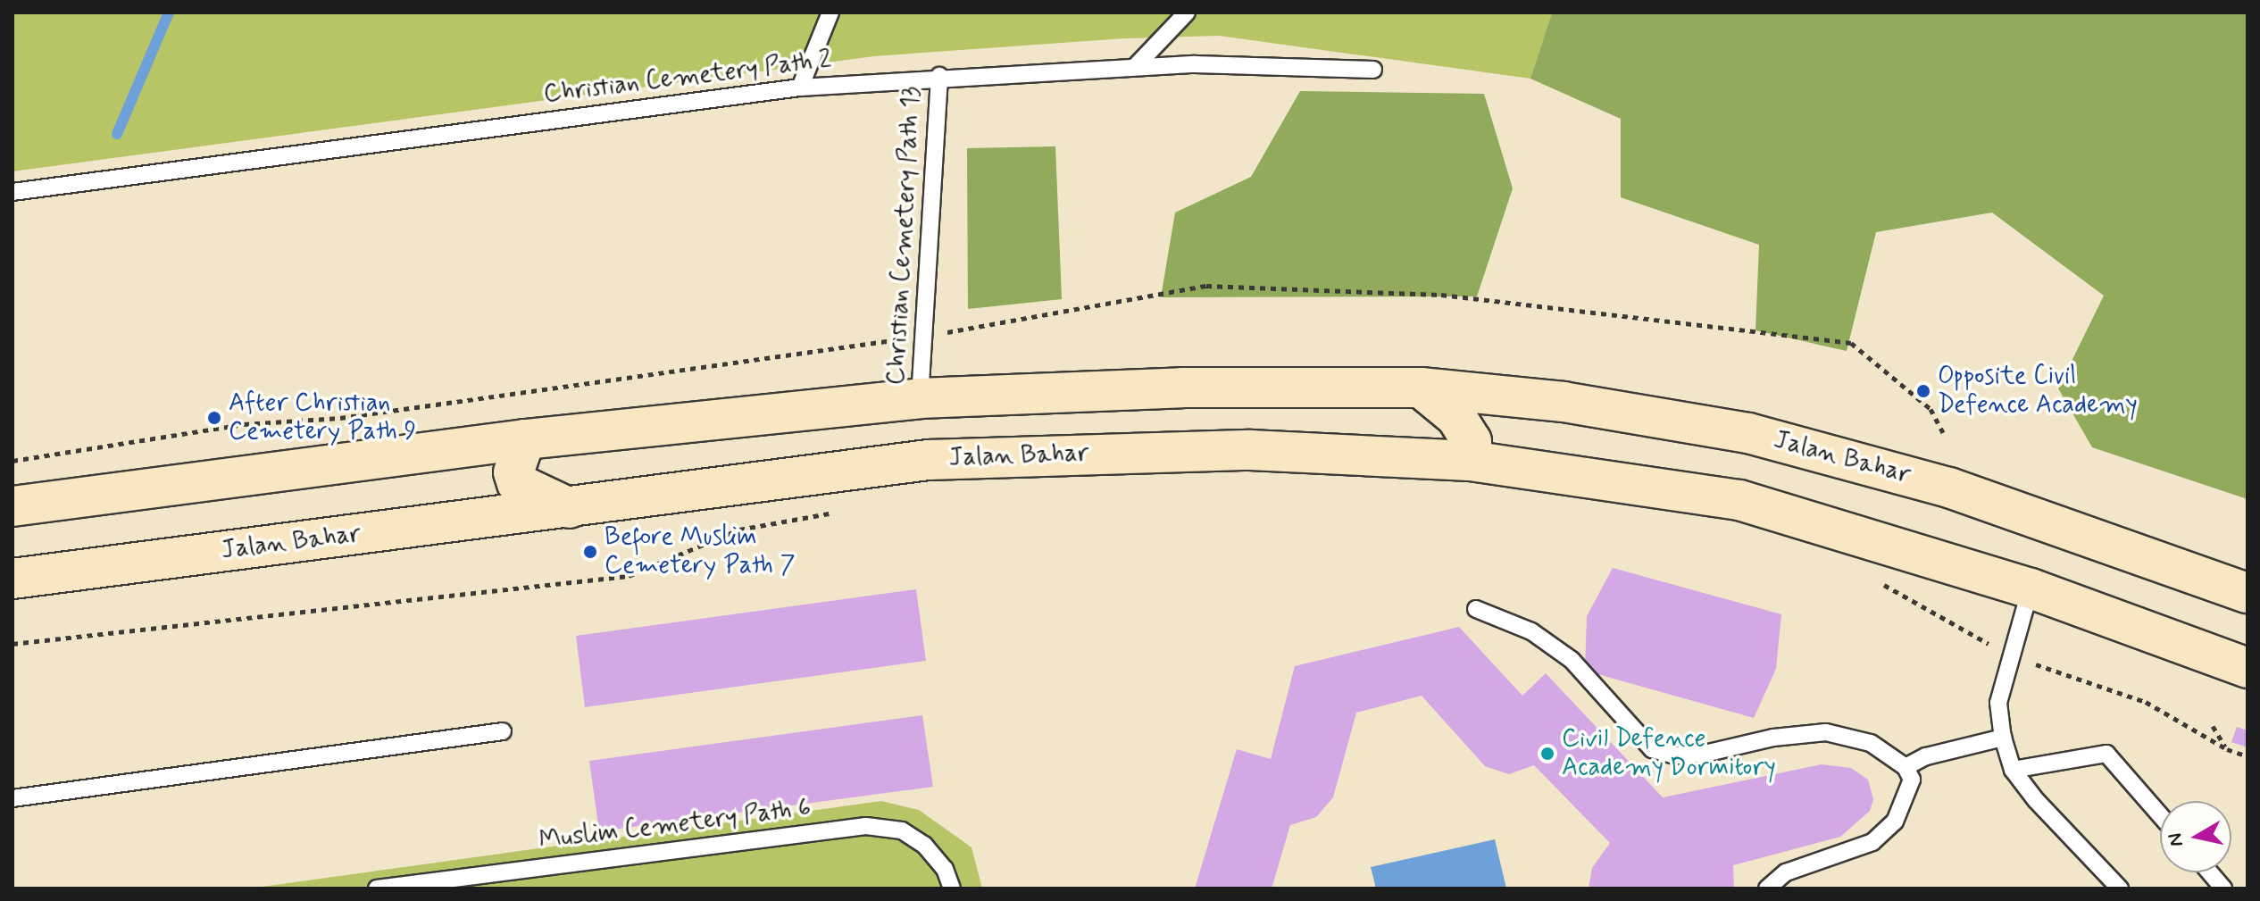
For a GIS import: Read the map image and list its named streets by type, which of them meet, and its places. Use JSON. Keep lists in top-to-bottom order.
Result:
{
  "streets": {
    "main road": ["Jalan Bahar"],
    "lane": ["Christian Cemetery Path 2", "Christian Cemetery Path 13", "Muslim Cemetery Path 6"]
  },
  "crossings": [
    ["Christian Cemetery Path 2", "Christian Cemetery Path 13"],
    ["Christian Cemetery Path 13", "Jalan Bahar"]
  ],
  "places": [
    "Opposite Civil Defence Academy",
    "After Christian Cemetery Path 9",
    "Before Muslim Cemetery Path 7",
    "Civil Defence Academy Dormitory"
  ],
  "north": "left"
}
